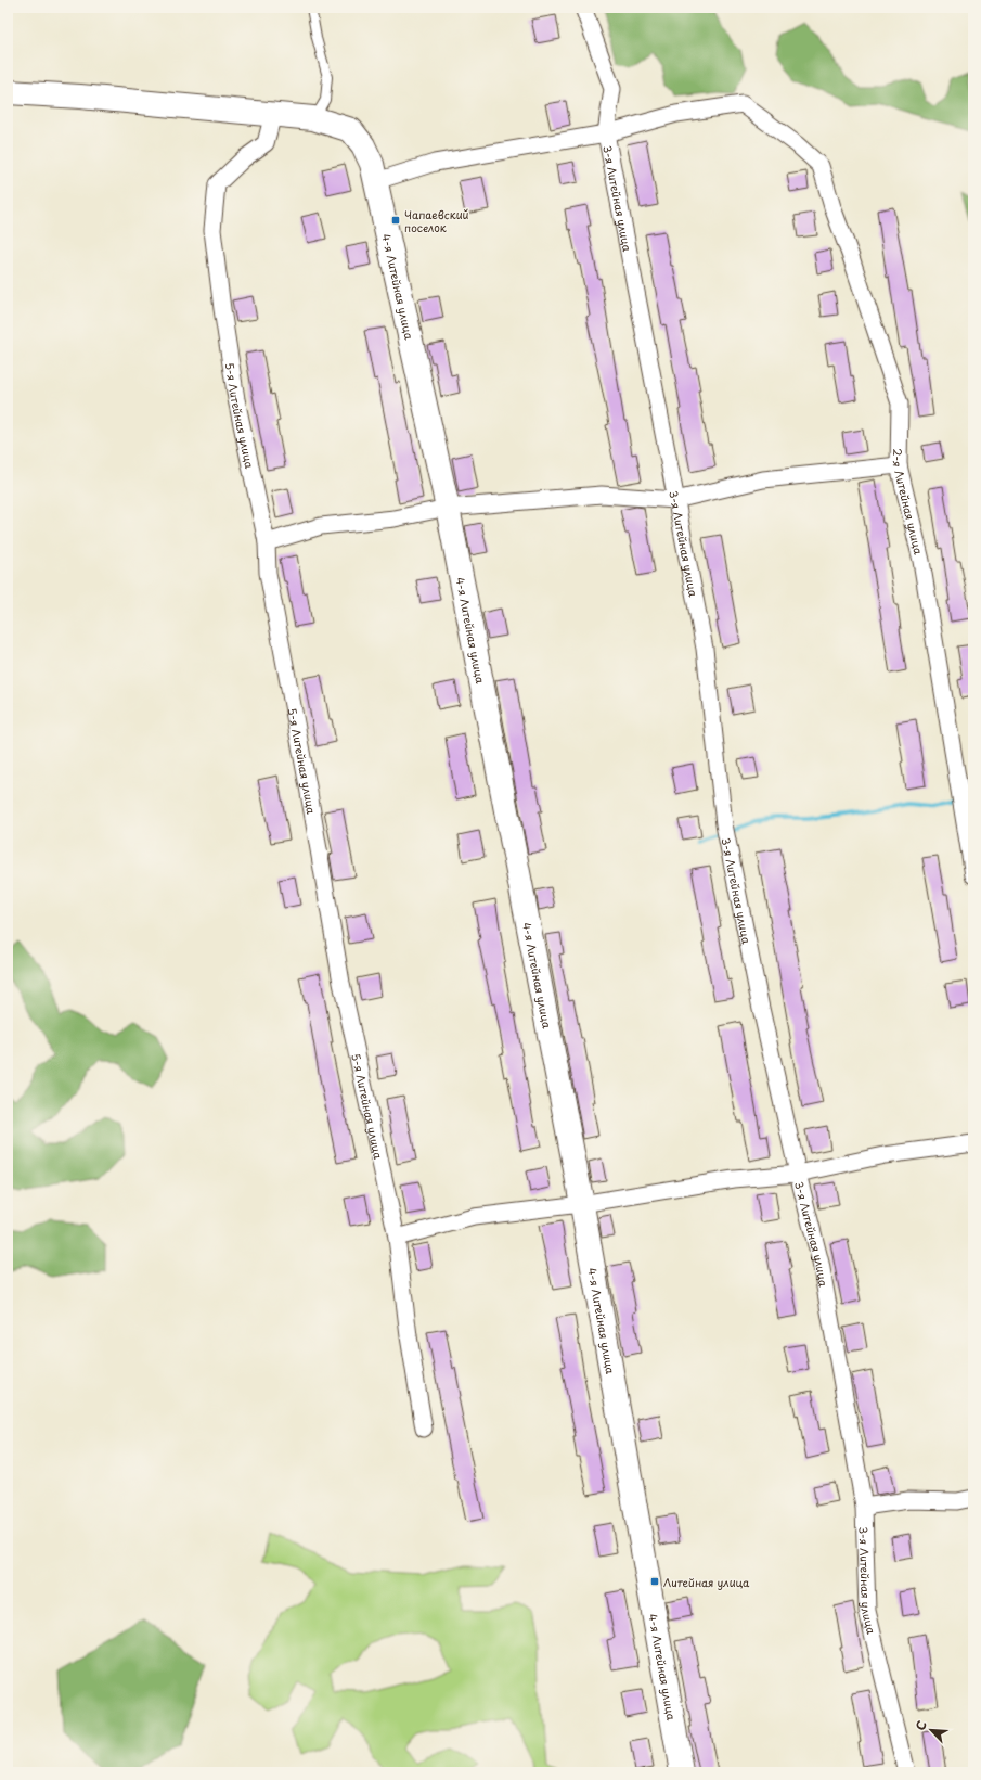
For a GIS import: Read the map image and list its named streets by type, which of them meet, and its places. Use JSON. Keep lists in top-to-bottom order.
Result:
{
  "streets": {
    "street": [
      "3-я Литейная улица",
      "4-я Литейная улица",
      "5-я Литейная улица",
      "2-я Литейная улица"
    ]
  },
  "crossings": [
    ["3-я Литейная улица", "2-я Литейная улица"],
    ["4-я Литейная улица", "5-я Литейная улица"],
    ["4-я Литейная улица", "2-я Литейная улица"]
  ],
  "places": {
    "transit": ["Чапаевский поселок", "Литейная улица"]
  },
  "north": "top left"
}
